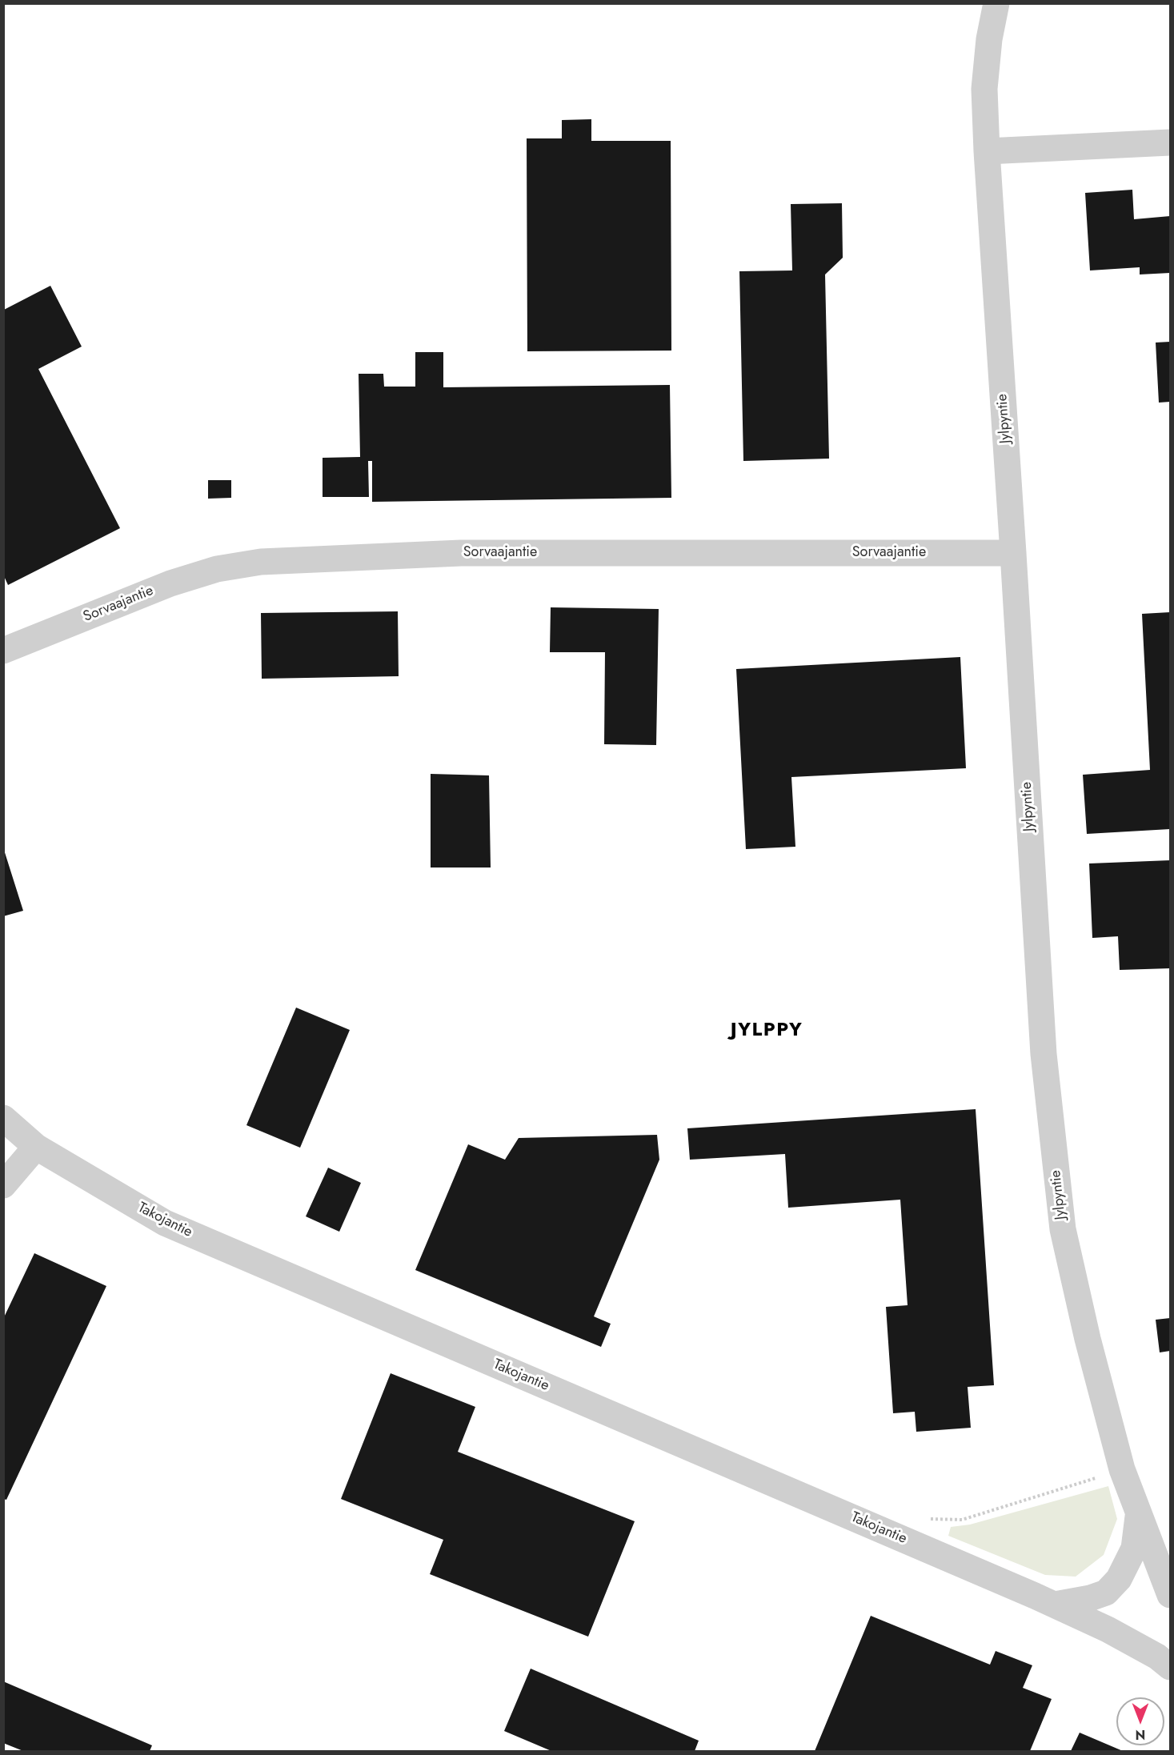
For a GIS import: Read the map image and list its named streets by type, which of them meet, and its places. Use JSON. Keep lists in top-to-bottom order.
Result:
{
  "streets": {
    "street": ["Jylpyntie", "Sorvaajantie", "Takojantie"]
  },
  "crossings": [
    ["Jylpyntie", "Sorvaajantie"]
  ],
  "districts": ["JYLPPY"],
  "north": "bottom"
}
